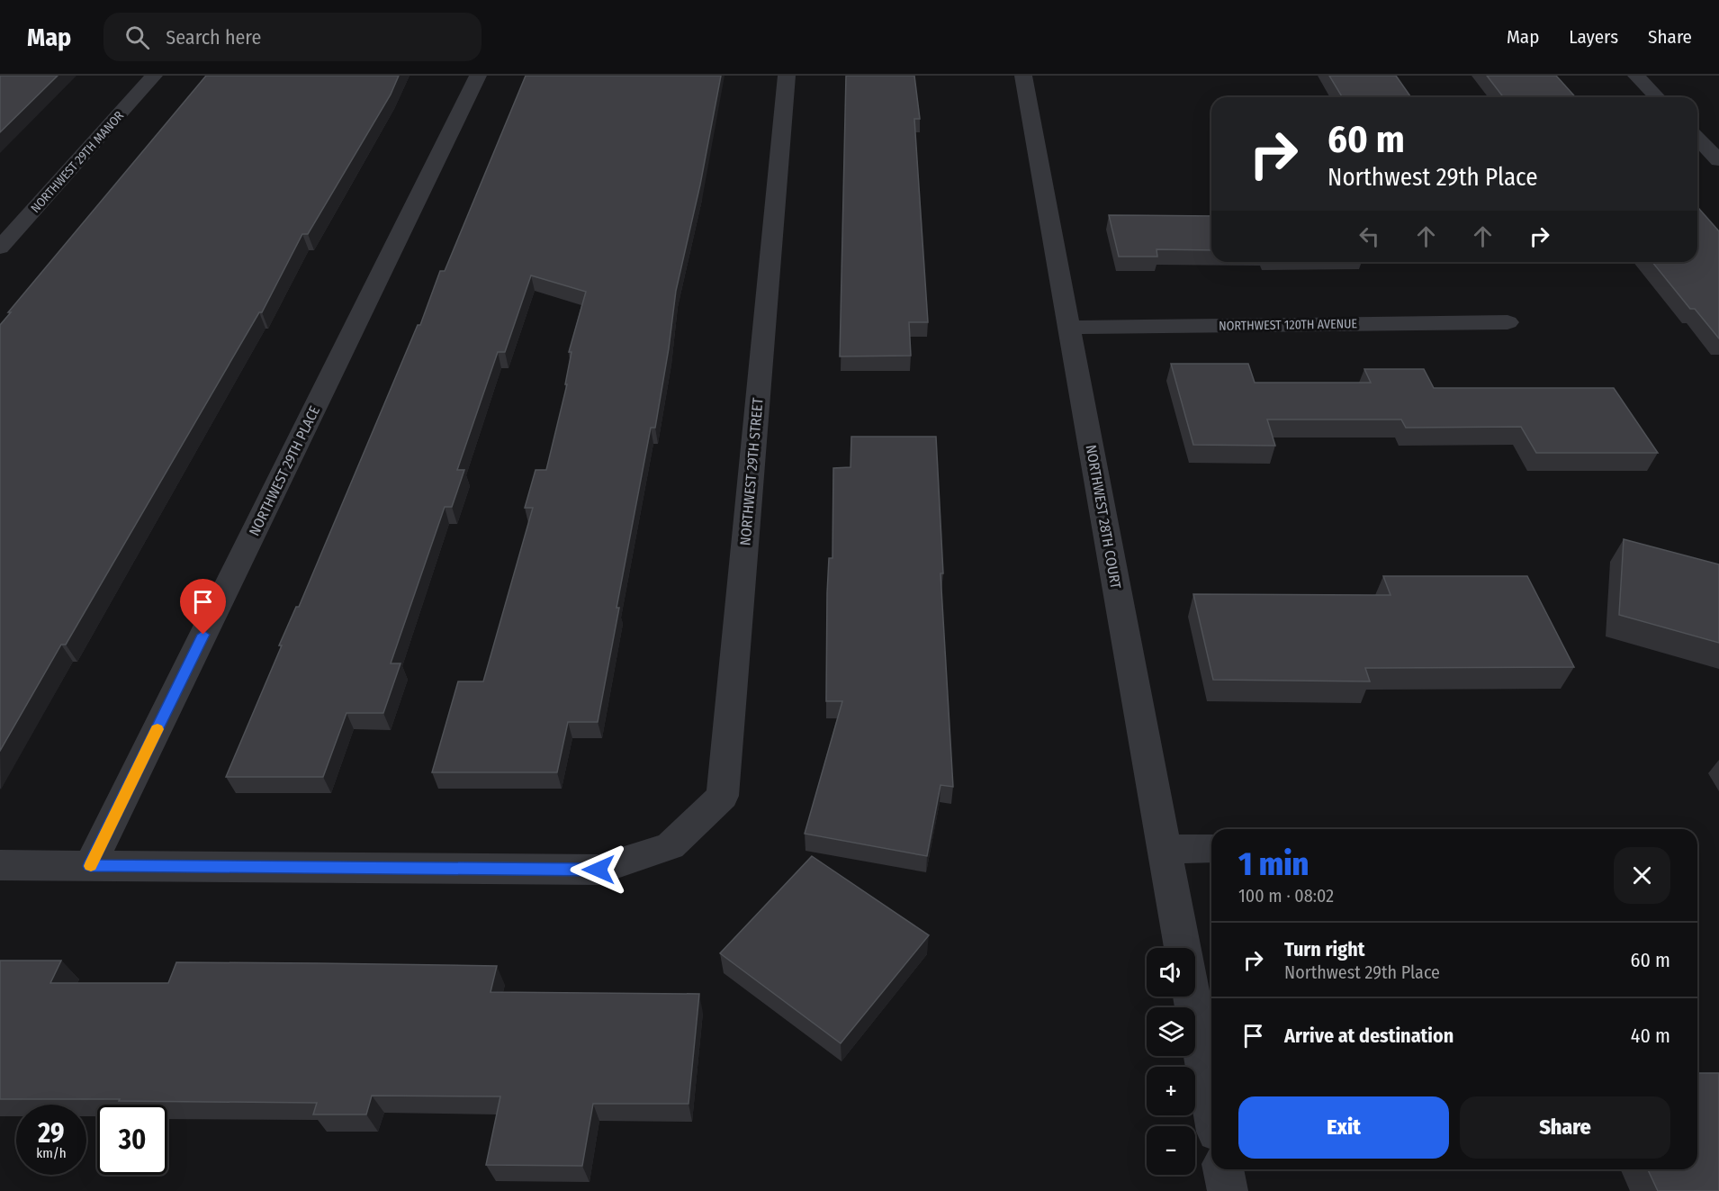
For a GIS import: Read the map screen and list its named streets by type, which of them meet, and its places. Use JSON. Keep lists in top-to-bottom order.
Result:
{
  "streets": {
    "street": [
      "NORTHWEST 29TH MANOR",
      "NORTHWEST 120TH AVENUE",
      "NORTHWEST 29TH PLACE",
      "NORTHWEST 29TH STREET",
      "NORTHWEST 28TH COURT"
    ]
  },
  "crossings": [
    ["NORTHWEST 120TH AVENUE", "NORTHWEST 28TH COURT"],
    ["NORTHWEST 29TH PLACE", "NORTHWEST 29TH STREET"]
  ],
  "page": {
    "header": "Map",
    "search": "Search here",
    "nav": ["Map", "Layers", "Share"],
    "turn": ["60 m", "Northwest 29th Place"],
    "heading": ["1 min", "100 m · 08:02"],
    "list": [
      {
        "name": "Turn right",
        "note": "Northwest 29th Place",
        "value": "60 m"
      },
      {
        "name": "Arrive at destination",
        "value": "40 m"
      }
    ],
    "map_buttons": ["+", "−"],
    "buttons": ["Exit", "Share"],
    "speed": "29 km/h",
    "limit": "30"
  }
}
